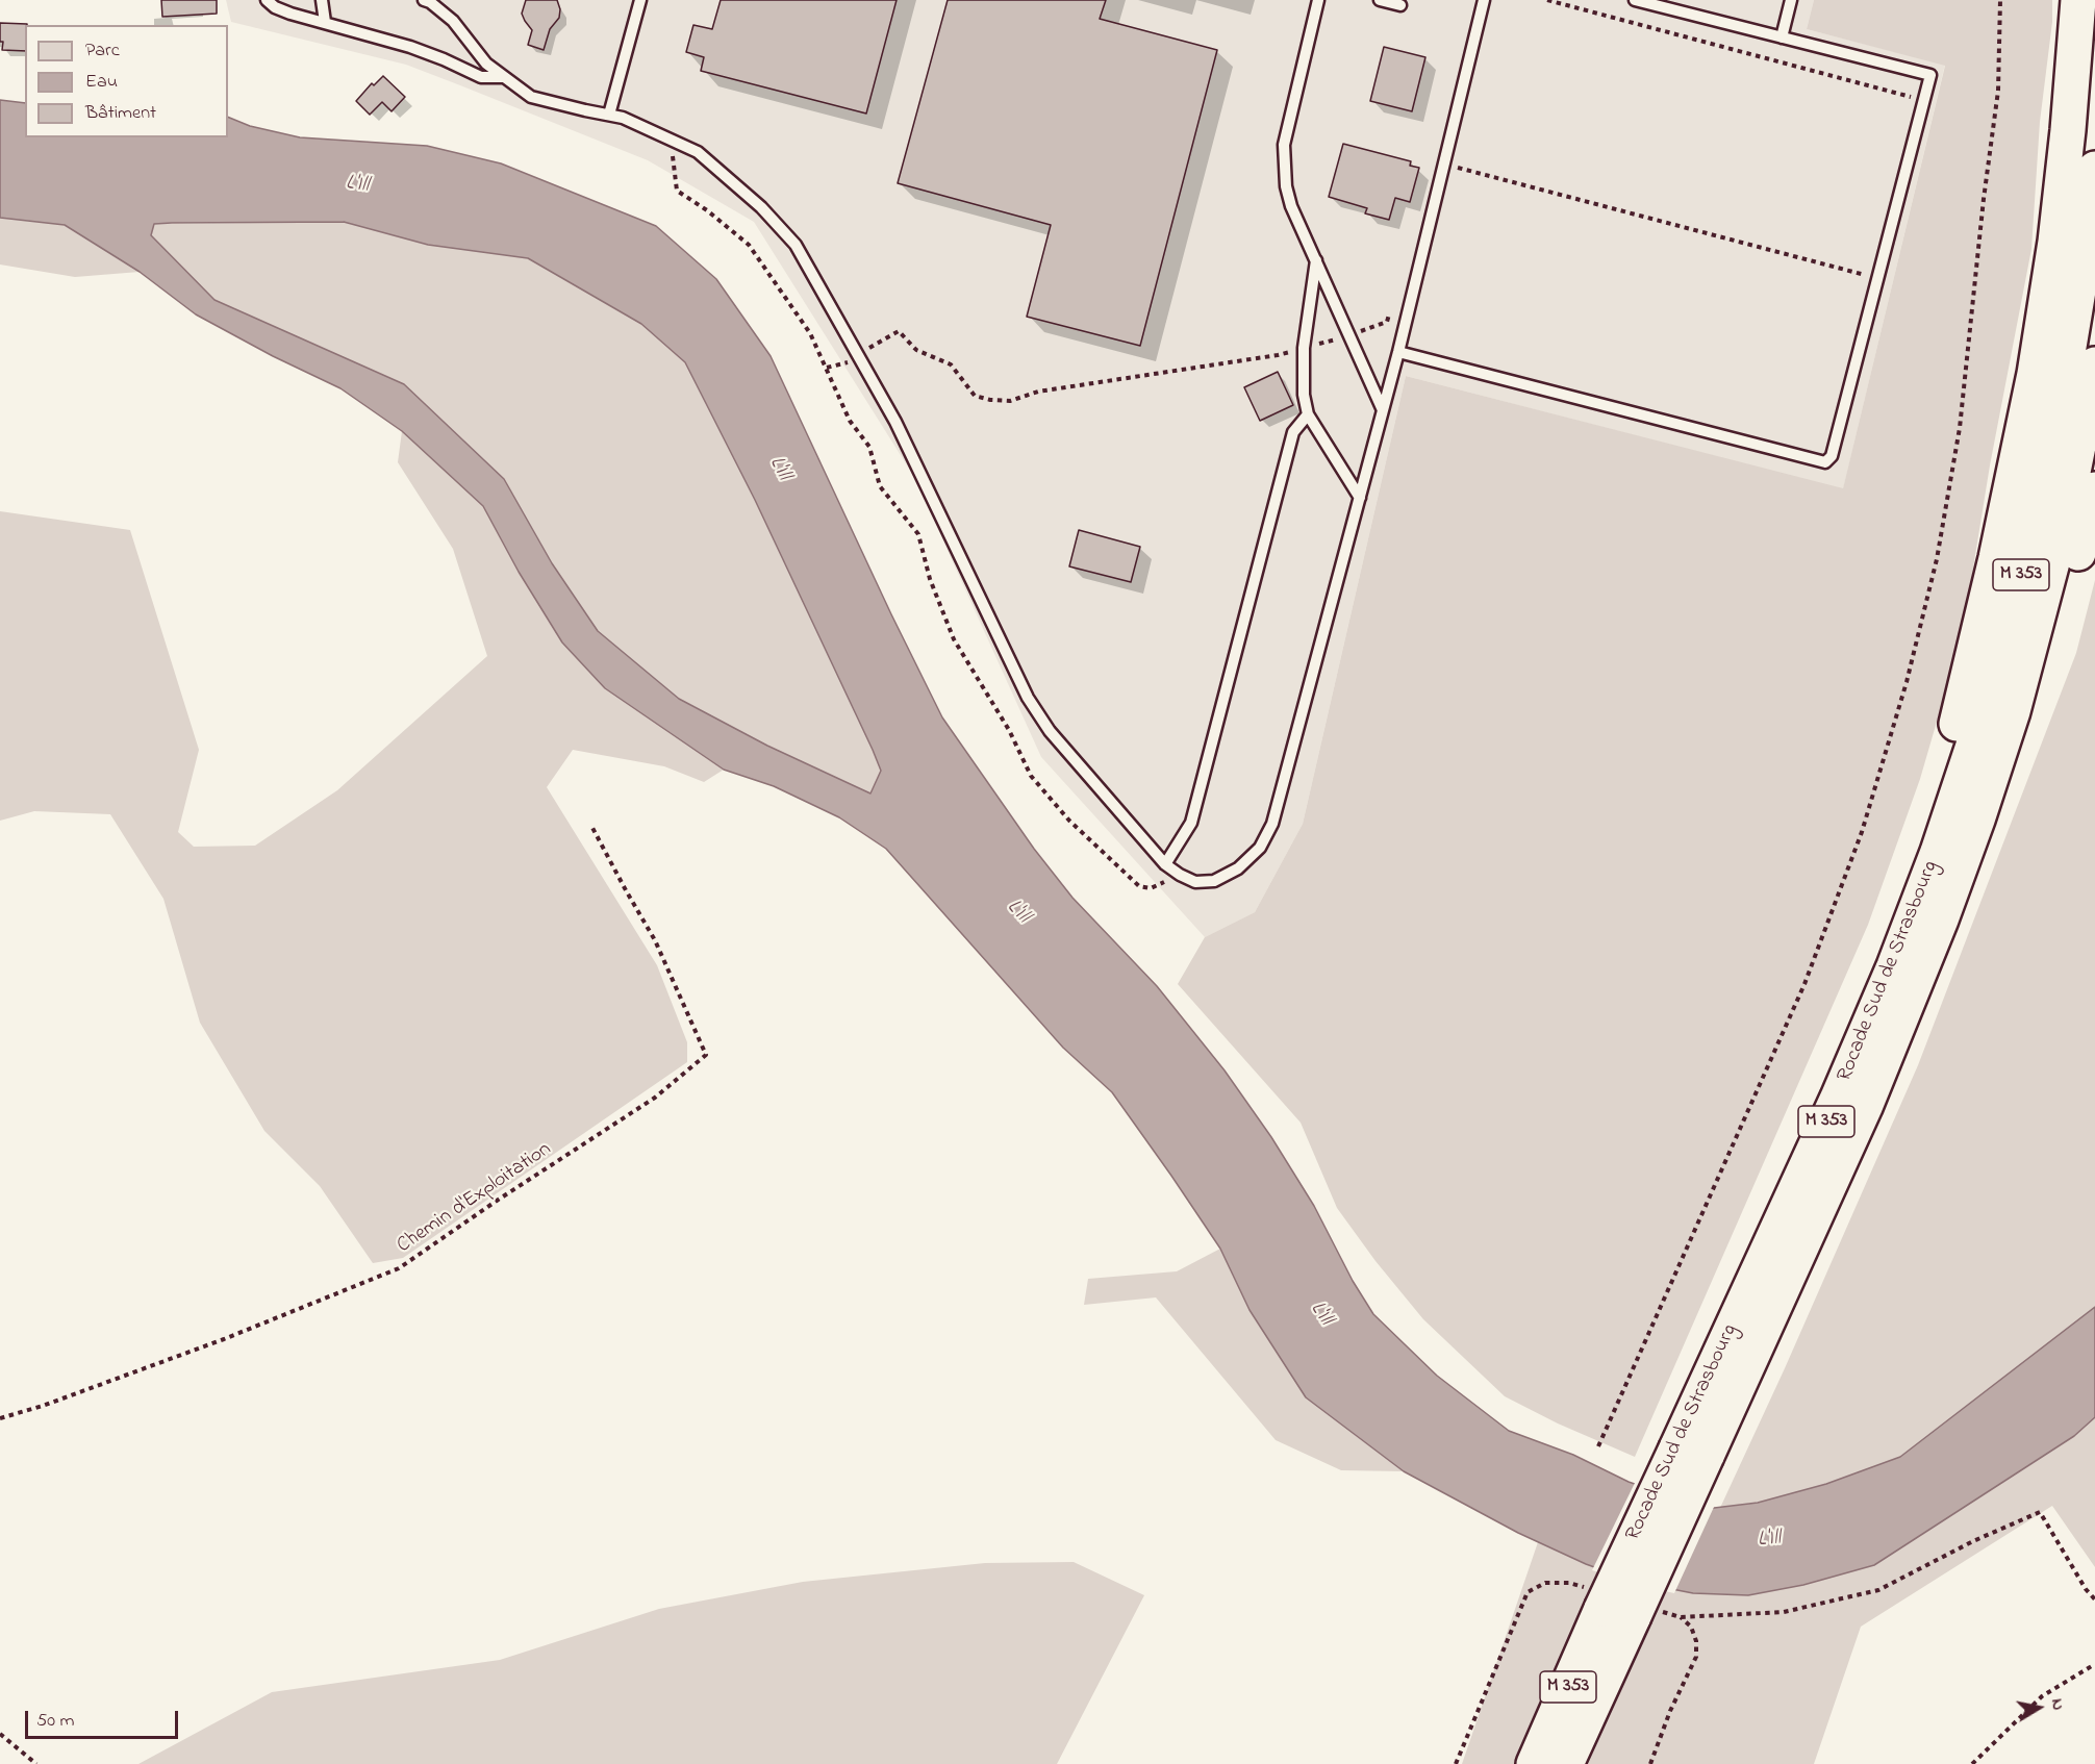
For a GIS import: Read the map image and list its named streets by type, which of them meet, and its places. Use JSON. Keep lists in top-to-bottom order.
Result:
{
  "streets": {
    "highway": ["M 353", "Rocade Sud de Strasbourg"],
    "path": ["Chemin d'Exploitation"]
  },
  "water": ["L'Ill"],
  "legend": ["Parc", "Eau", "Bâtiment"],
  "scale_bar": "50 m",
  "north": "right"
}
